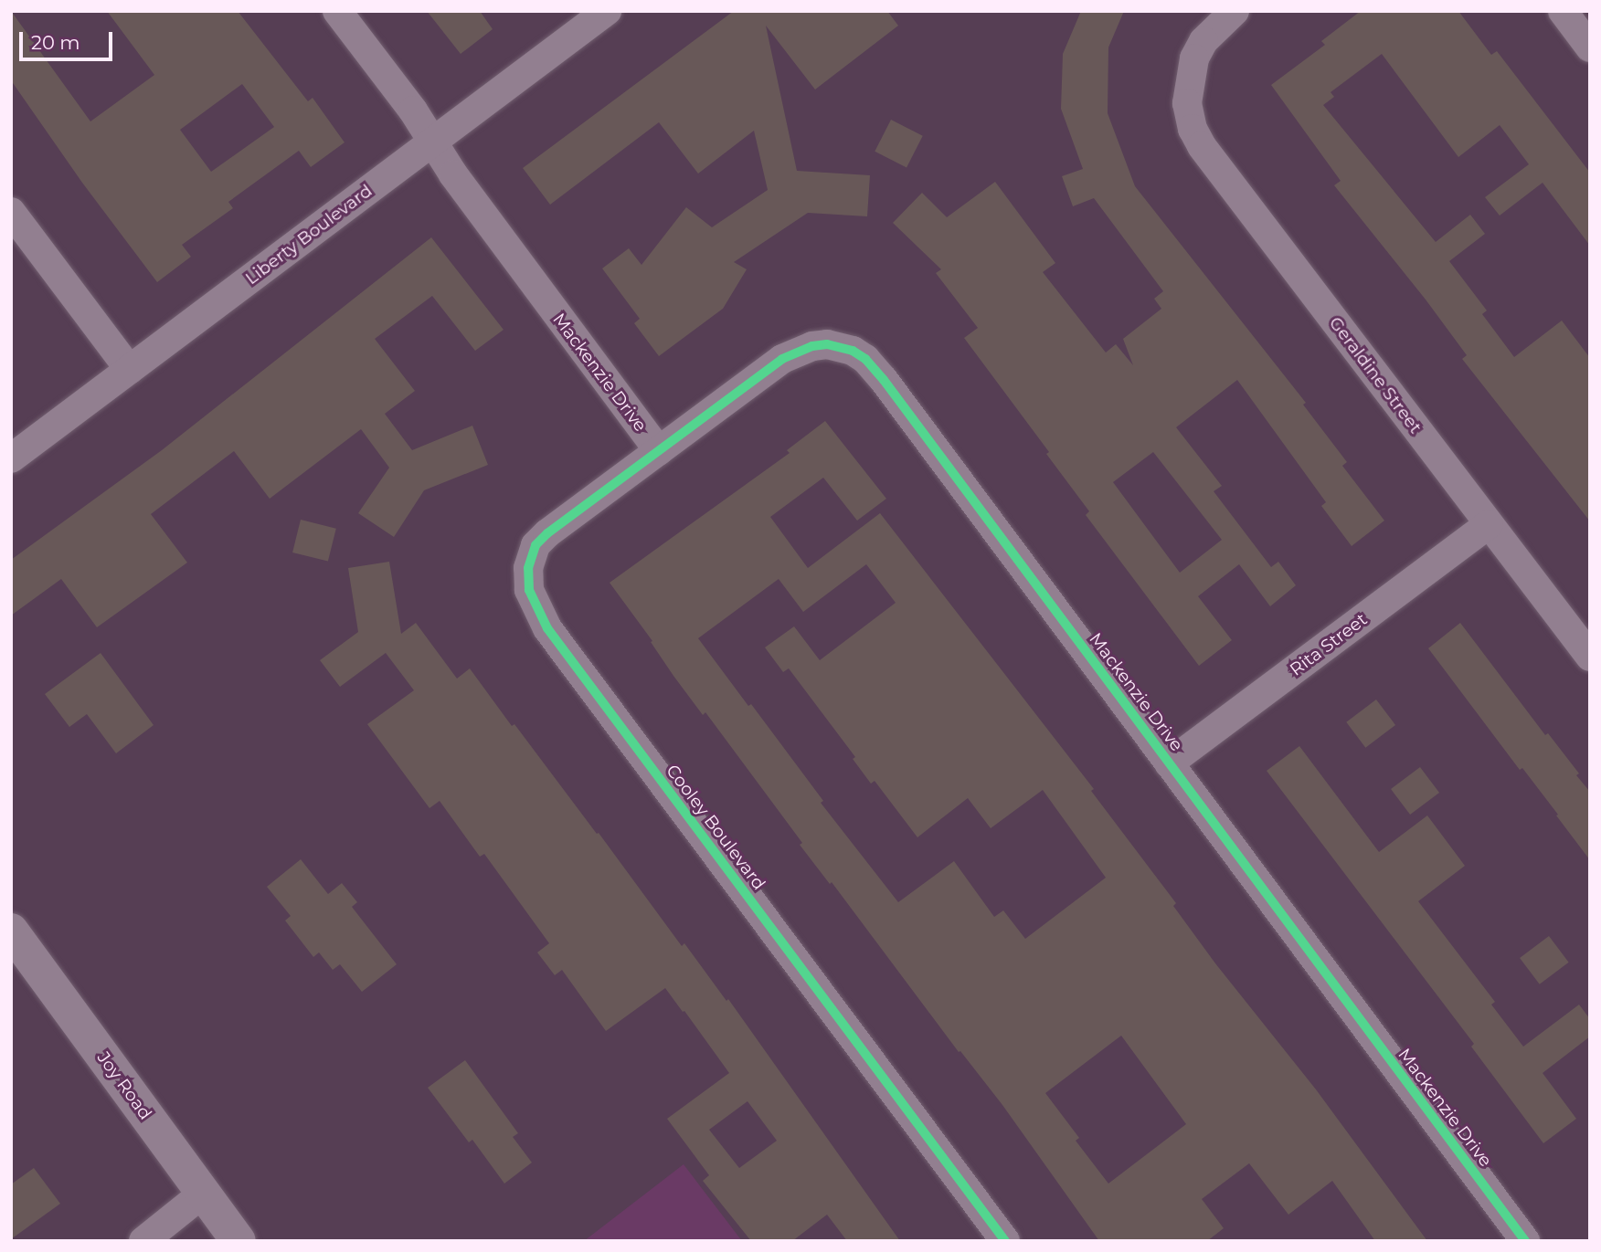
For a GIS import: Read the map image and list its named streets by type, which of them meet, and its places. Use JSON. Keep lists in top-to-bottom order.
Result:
{
  "streets": {
    "street": [
      "Liberty Boulevard",
      "Mackenzie Drive",
      "Geraldine Street",
      "Rita Street",
      "Cooley Boulevard",
      "Joy Road"
    ]
  },
  "crossings": [
    ["Liberty Boulevard", "Mackenzie Drive"],
    ["Mackenzie Drive", "Rita Street"],
    ["Mackenzie Drive", "Cooley Boulevard"],
    ["Geraldine Street", "Rita Street"]
  ],
  "scale_bar": "20 m"
}
